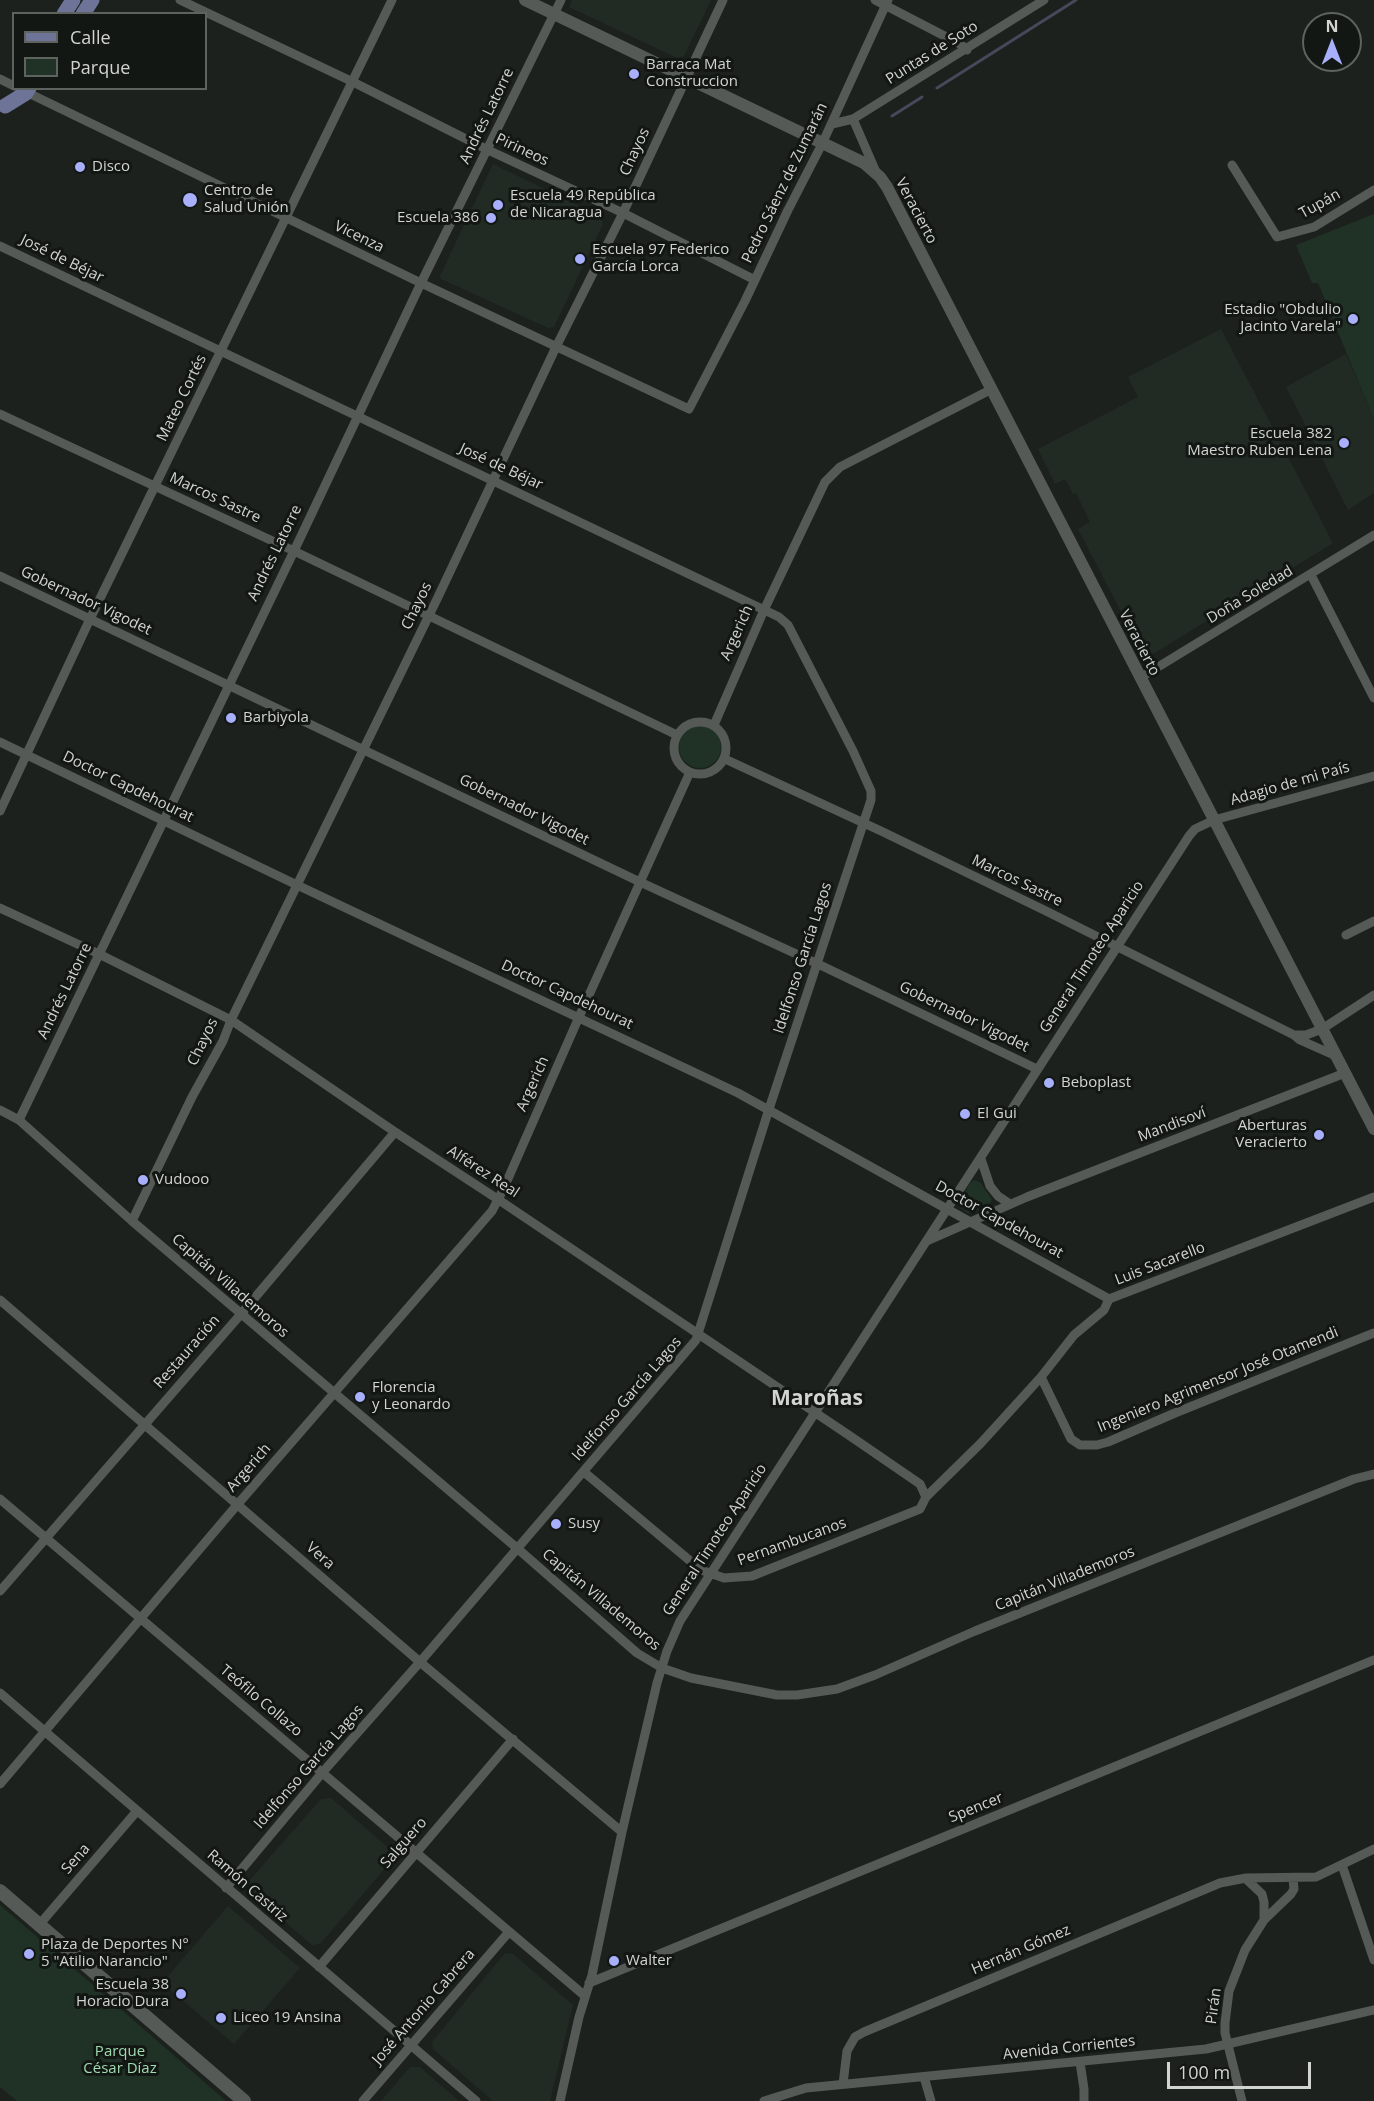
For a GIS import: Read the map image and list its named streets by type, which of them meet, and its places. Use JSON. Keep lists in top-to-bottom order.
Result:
{
  "streets": {
    "street": [
      "Puntas de Soto",
      "Andrés Latorre",
      "Pirineos",
      "Chayos",
      "Pedro Sáenz de Zumarán",
      "Tupán",
      "Veracierto",
      "Vicenza",
      "José de Béjar",
      "Mateo Cortés",
      "Marcos Sastre",
      "Doña Soledad",
      "Gobernador Vigodet",
      "Argerich",
      "Adagio de mi País",
      "Doctor Capdehourat",
      "General Timoteo Aparicio",
      "Idelfonso García Lagos",
      "Mandisoví",
      "Alférez Real",
      "Luis Sacarello",
      "Capitán Villademoros",
      "Restauración",
      "Ingeniero Agrimensor José Otamendi",
      "Pernambucanos",
      "Vera",
      "Teófilo Collazo",
      "Spencer",
      "Salguero",
      "Sena",
      "Ramón Castriz",
      "Hernán Gómez",
      "Pirán",
      "José Antonio Cabrera",
      "Avenida Corrientes"
    ]
  },
  "crossings": [
    ["Puntas de Soto", "Pedro Sáenz de Zumarán"],
    ["Puntas de Soto", "Veracierto"],
    ["Andrés Latorre", "Pirineos"],
    ["Andrés Latorre", "Veracierto"],
    ["Andrés Latorre", "Vicenza"],
    ["Andrés Latorre", "José de Béjar"],
    ["Andrés Latorre", "Marcos Sastre"],
    ["Andrés Latorre", "Gobernador Vigodet"],
    ["Andrés Latorre", "Doctor Capdehourat"],
    ["Andrés Latorre", "Alférez Real"],
    ["Andrés Latorre", "Capitán Villademoros"],
    ["Pirineos", "Chayos"],
    ["Pirineos", "Pedro Sáenz de Zumarán"],
    ["Pirineos", "Mateo Cortés"],
    ["Chayos", "Veracierto"],
    ["Chayos", "Vicenza"],
    ["Chayos", "José de Béjar"],
    ["Chayos", "Marcos Sastre"],
    ["Chayos", "Gobernador Vigodet"],
    ["Chayos", "Doctor Capdehourat"],
    ["Chayos", "Alférez Real"],
    ["Chayos", "Capitán Villademoros"],
    ["Pedro Sáenz de Zumarán", "Veracierto"],
    ["Pedro Sáenz de Zumarán", "Vicenza"],
    ["Veracierto", "Marcos Sastre"],
    ["Veracierto", "Doña Soledad"],
    ["Veracierto", "Argerich"],
    ["Veracierto", "Adagio de mi País"],
    ["Veracierto", "General Timoteo Aparicio"],
    ["Veracierto", "Mandisoví"],
    ["Vicenza", "Mateo Cortés"],
    ["José de Béjar", "Mateo Cortés"],
    ["José de Béjar", "Marcos Sastre"],
    ["José de Béjar", "Argerich"],
    ["José de Béjar", "Idelfonso García Lagos"],
    ["Mateo Cortés", "Marcos Sastre"],
    ["Mateo Cortés", "Gobernador Vigodet"],
    ["Mateo Cortés", "Doctor Capdehourat"],
    ["Marcos Sastre", "Argerich"],
    ["Marcos Sastre", "General Timoteo Aparicio"],
    ["Marcos Sastre", "Idelfonso García Lagos"],
    ["Gobernador Vigodet", "Argerich"],
    ["Gobernador Vigodet", "General Timoteo Aparicio"],
    ["Gobernador Vigodet", "Idelfonso García Lagos"],
    ["Argerich", "Doctor Capdehourat"],
    ["Argerich", "Alférez Real"],
    ["Argerich", "Capitán Villademoros"],
    ["Argerich", "Vera"],
    ["Argerich", "Teófilo Collazo"],
    ["Argerich", "Ramón Castriz"],
    ["Adagio de mi País", "General Timoteo Aparicio"],
    ["Doctor Capdehourat", "General Timoteo Aparicio"],
    ["Doctor Capdehourat", "Idelfonso García Lagos"],
    ["Doctor Capdehourat", "Mandisoví"],
    ["Doctor Capdehourat", "Luis Sacarello"],
    ["General Timoteo Aparicio", "Alférez Real"],
    ["General Timoteo Aparicio", "Capitán Villademoros"],
    ["General Timoteo Aparicio", "Pernambucanos"],
    ["General Timoteo Aparicio", "Vera"],
    ["General Timoteo Aparicio", "Teófilo Collazo"],
    ["General Timoteo Aparicio", "Spencer"],
    ["Idelfonso García Lagos", "Alférez Real"],
    ["Idelfonso García Lagos", "Capitán Villademoros"],
    ["Idelfonso García Lagos", "Pernambucanos"],
    ["Idelfonso García Lagos", "Vera"],
    ["Idelfonso García Lagos", "Teófilo Collazo"],
    ["Idelfonso García Lagos", "Ramón Castriz"],
    ["Alférez Real", "Luis Sacarello"],
    ["Alférez Real", "Restauración"],
    ["Alférez Real", "Pernambucanos"],
    ["Luis Sacarello", "Ingeniero Agrimensor José Otamendi"],
    ["Luis Sacarello", "Pernambucanos"],
    ["Capitán Villademoros", "Restauración"],
    ["Restauración", "Vera"],
    ["Restauración", "Teófilo Collazo"],
    ["Vera", "Salguero"],
    ["Teófilo Collazo", "Salguero"],
    ["Teófilo Collazo", "José Antonio Cabrera"],
    ["Salguero", "Ramón Castriz"],
    ["Sena", "Ramón Castriz"],
    ["Ramón Castriz", "José Antonio Cabrera"],
    ["Hernán Gómez", "Pirán"],
    ["Hernán Gómez", "Avenida Corrientes"],
    ["Pirán", "Avenida Corrientes"]
  ],
  "districts": ["Maroñas"],
  "parks": ["Parque César Díaz"],
  "places": [
    "Barraca Mat Construccion",
    "Disco",
    "Centro de Salud Unión",
    "Escuela 49 República de Nicaragua",
    "Escuela 386",
    "Escuela 97 Federico García Lorca",
    "Estadio \"Obdulio Jacinto Varela\"",
    "Escuela 382 Maestro Ruben Lena",
    "Barbiyola",
    "Beboplast",
    "El Gui",
    "Aberturas Veracierto",
    "Vudooo",
    "Florencia y Leonardo",
    "Susy",
    "Plaza de Deportes Nº 5 \"Atilio Narancio\"",
    "Walter",
    "Escuela 38 Horacio Dura",
    "Liceo 19 Ansina"
  ],
  "legend": ["Calle", "Parque"],
  "scale_bar": "100 m",
  "north": "top"
}
